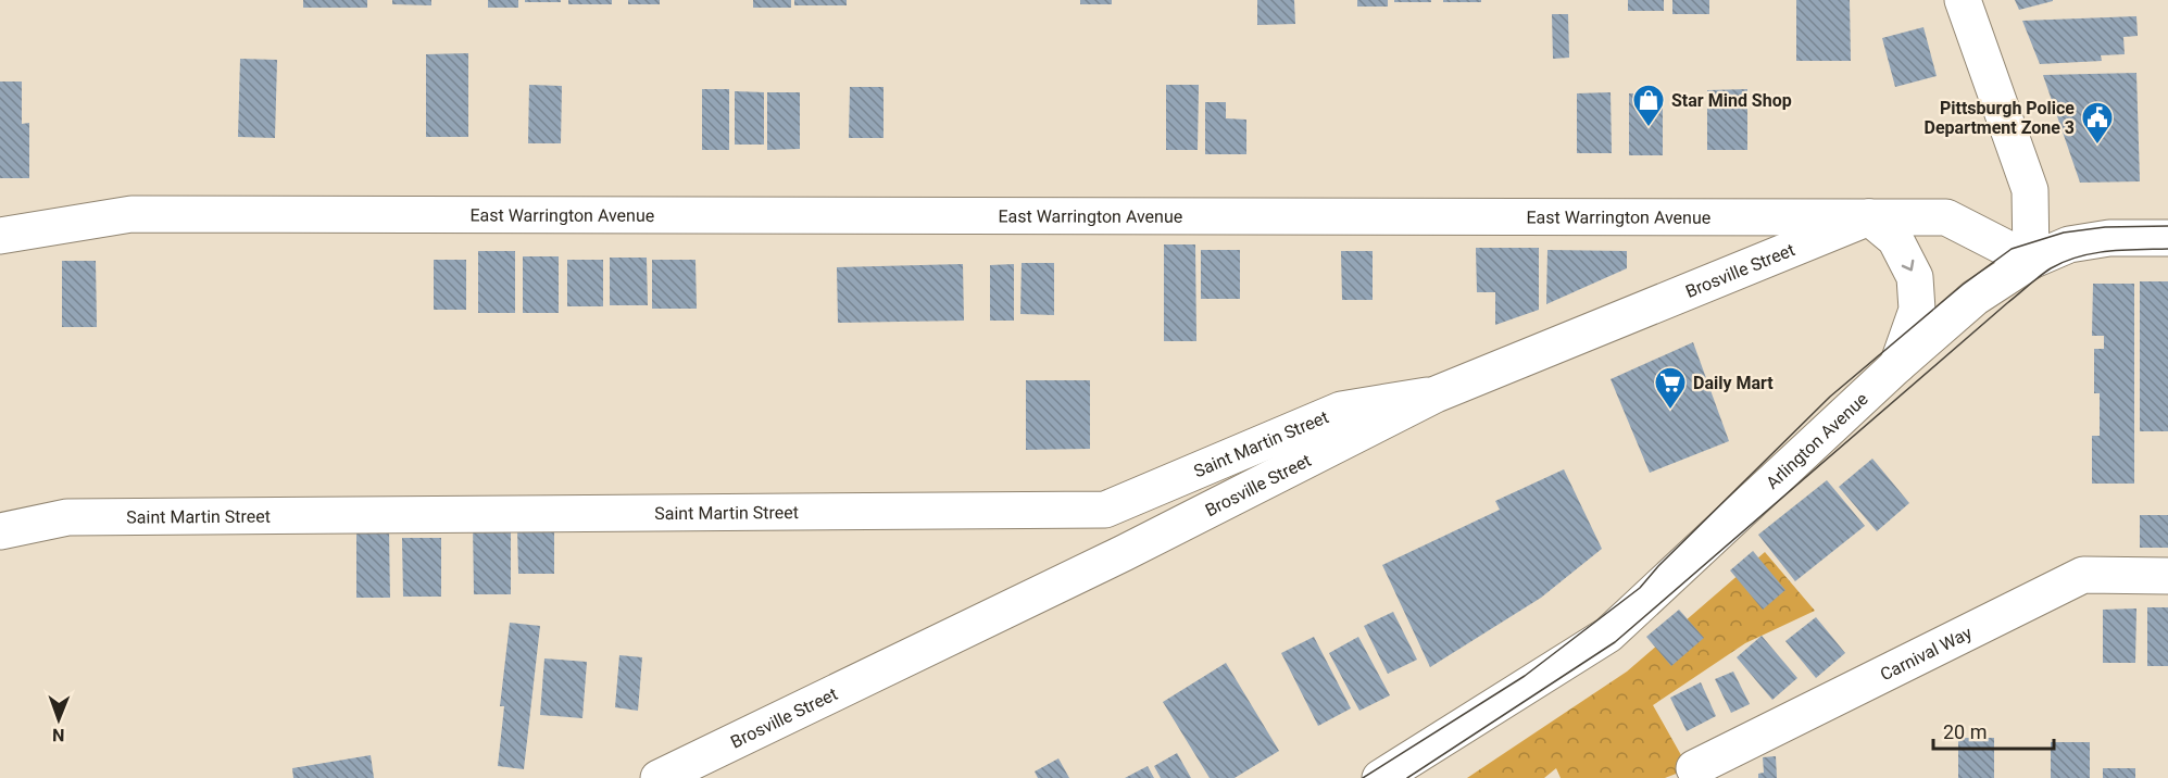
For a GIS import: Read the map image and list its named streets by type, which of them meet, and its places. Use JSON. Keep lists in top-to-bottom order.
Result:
{
  "streets": {
    "street": [
      "East Warrington Avenue",
      "Brosville Street",
      "Arlington Avenue",
      "Saint Martin Street",
      "Carnival Way"
    ]
  },
  "crossings": [
    ["East Warrington Avenue", "Brosville Street"],
    ["East Warrington Avenue", "Arlington Avenue"],
    ["Brosville Street", "Saint Martin Street"]
  ],
  "places": {
    "shop": ["Star Mind Shop"],
    "public building": ["Pittsburgh Police Department Zone 3"],
    "supermarket": ["Daily Mart"]
  },
  "scale_bar": "20 m",
  "north": "bottom"
}
